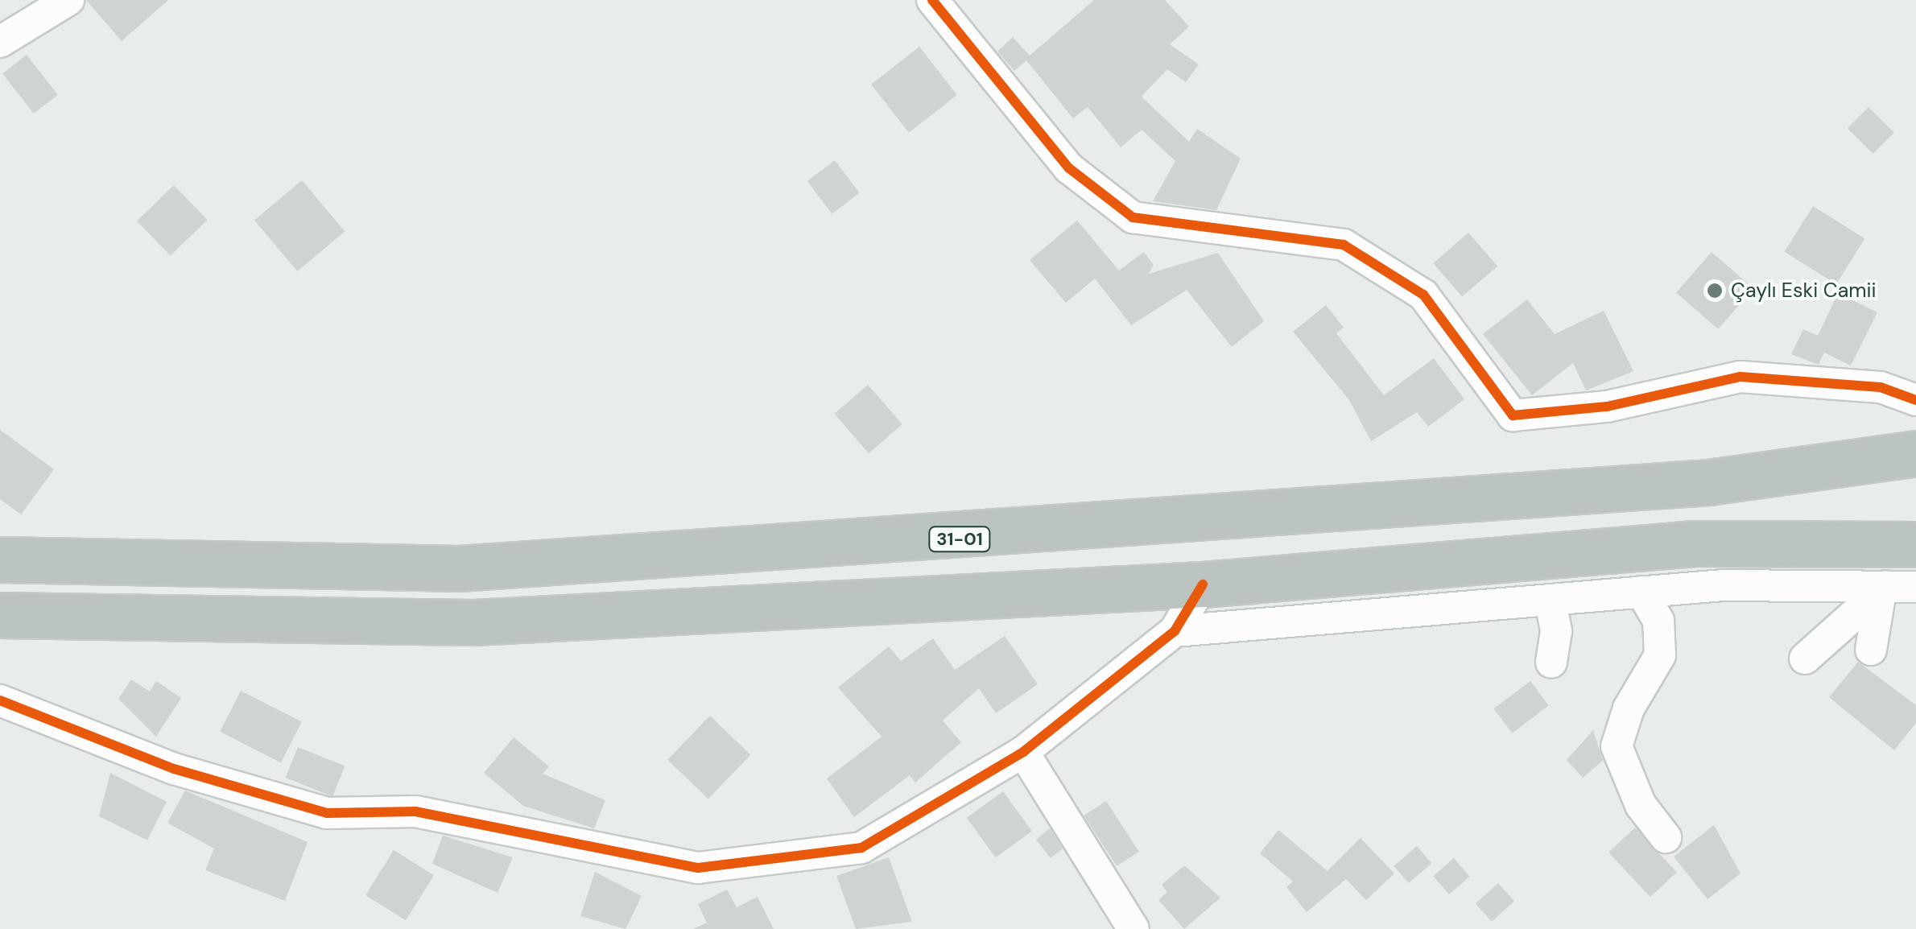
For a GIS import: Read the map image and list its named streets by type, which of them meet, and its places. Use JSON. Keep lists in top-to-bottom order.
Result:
{
  "streets": {
    "highway": ["31-01"]
  },
  "places": ["Çaylı Eski Camii"]
}
